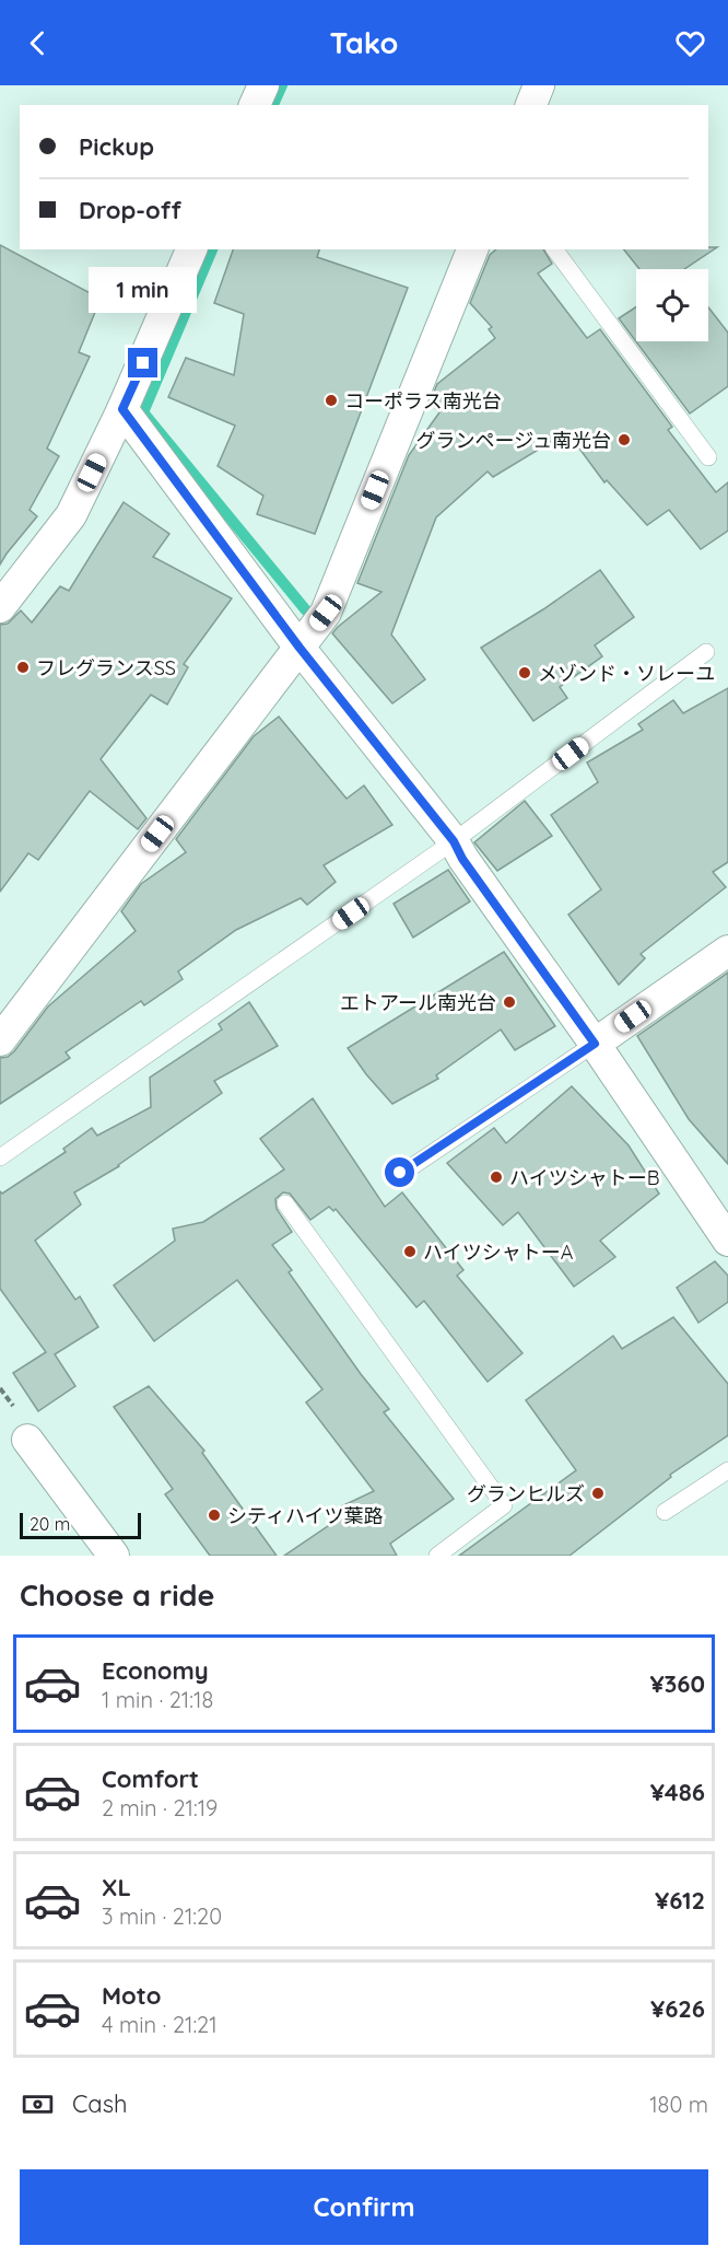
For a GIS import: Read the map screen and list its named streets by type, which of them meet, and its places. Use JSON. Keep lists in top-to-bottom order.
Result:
{
  "places": [
    "コーポラス南光台",
    "グランページュ南光台",
    "フレグランスSS",
    "メゾンド・ソレーユ",
    "エトアール南光台",
    "ハイツシャトーB",
    "ハイツシャトーA",
    "グランヒルズ",
    "シティハイツ葉路"
  ],
  "scale_bar": "20 m",
  "page": {
    "header": "Tako",
    "banner": ["Pickup", "Drop-off"],
    "bubble": "1 min",
    "scale": "20 m",
    "heading": "Choose a ride",
    "list": [
      {
        "name": "Economy",
        "note": "1 min · 21:18",
        "value": "¥360"
      },
      {
        "name": "Comfort",
        "note": "2 min · 21:19",
        "value": "¥486"
      },
      {
        "name": "XL",
        "note": "3 min · 21:20",
        "value": "¥612"
      },
      {
        "name": "Moto",
        "note": "4 min · 21:21",
        "value": "¥626"
      }
    ],
    "pay": ["Cash", "180 m"],
    "buttons": "Confirm"
  }
}
